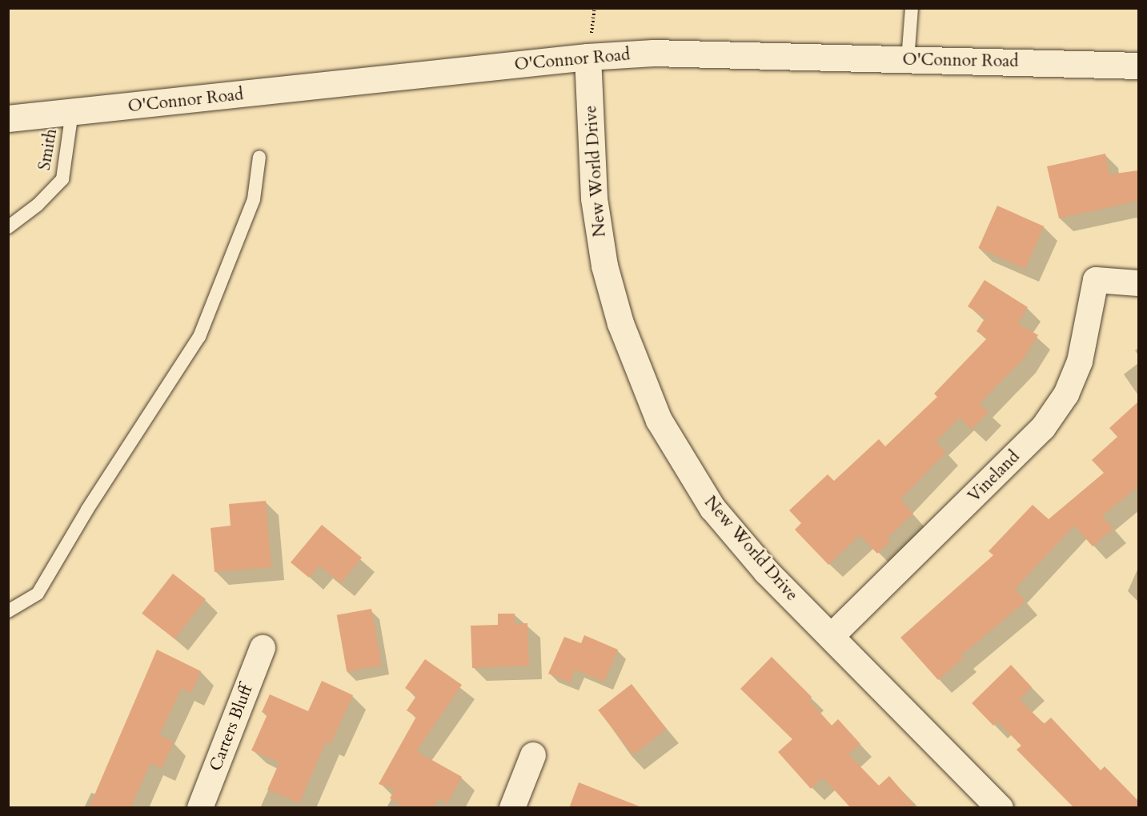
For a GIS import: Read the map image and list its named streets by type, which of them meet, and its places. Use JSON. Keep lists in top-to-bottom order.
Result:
{
  "streets": {
    "main road": ["O'Connor Road", "New World Drive"],
    "street": ["Vineland", "Carters Bluff"],
    "lane": ["Smith"]
  },
  "crossings": [
    ["O'Connor Road", "Smith"],
    ["O'Connor Road", "New World Drive"],
    ["New World Drive", "Vineland"]
  ]
}
